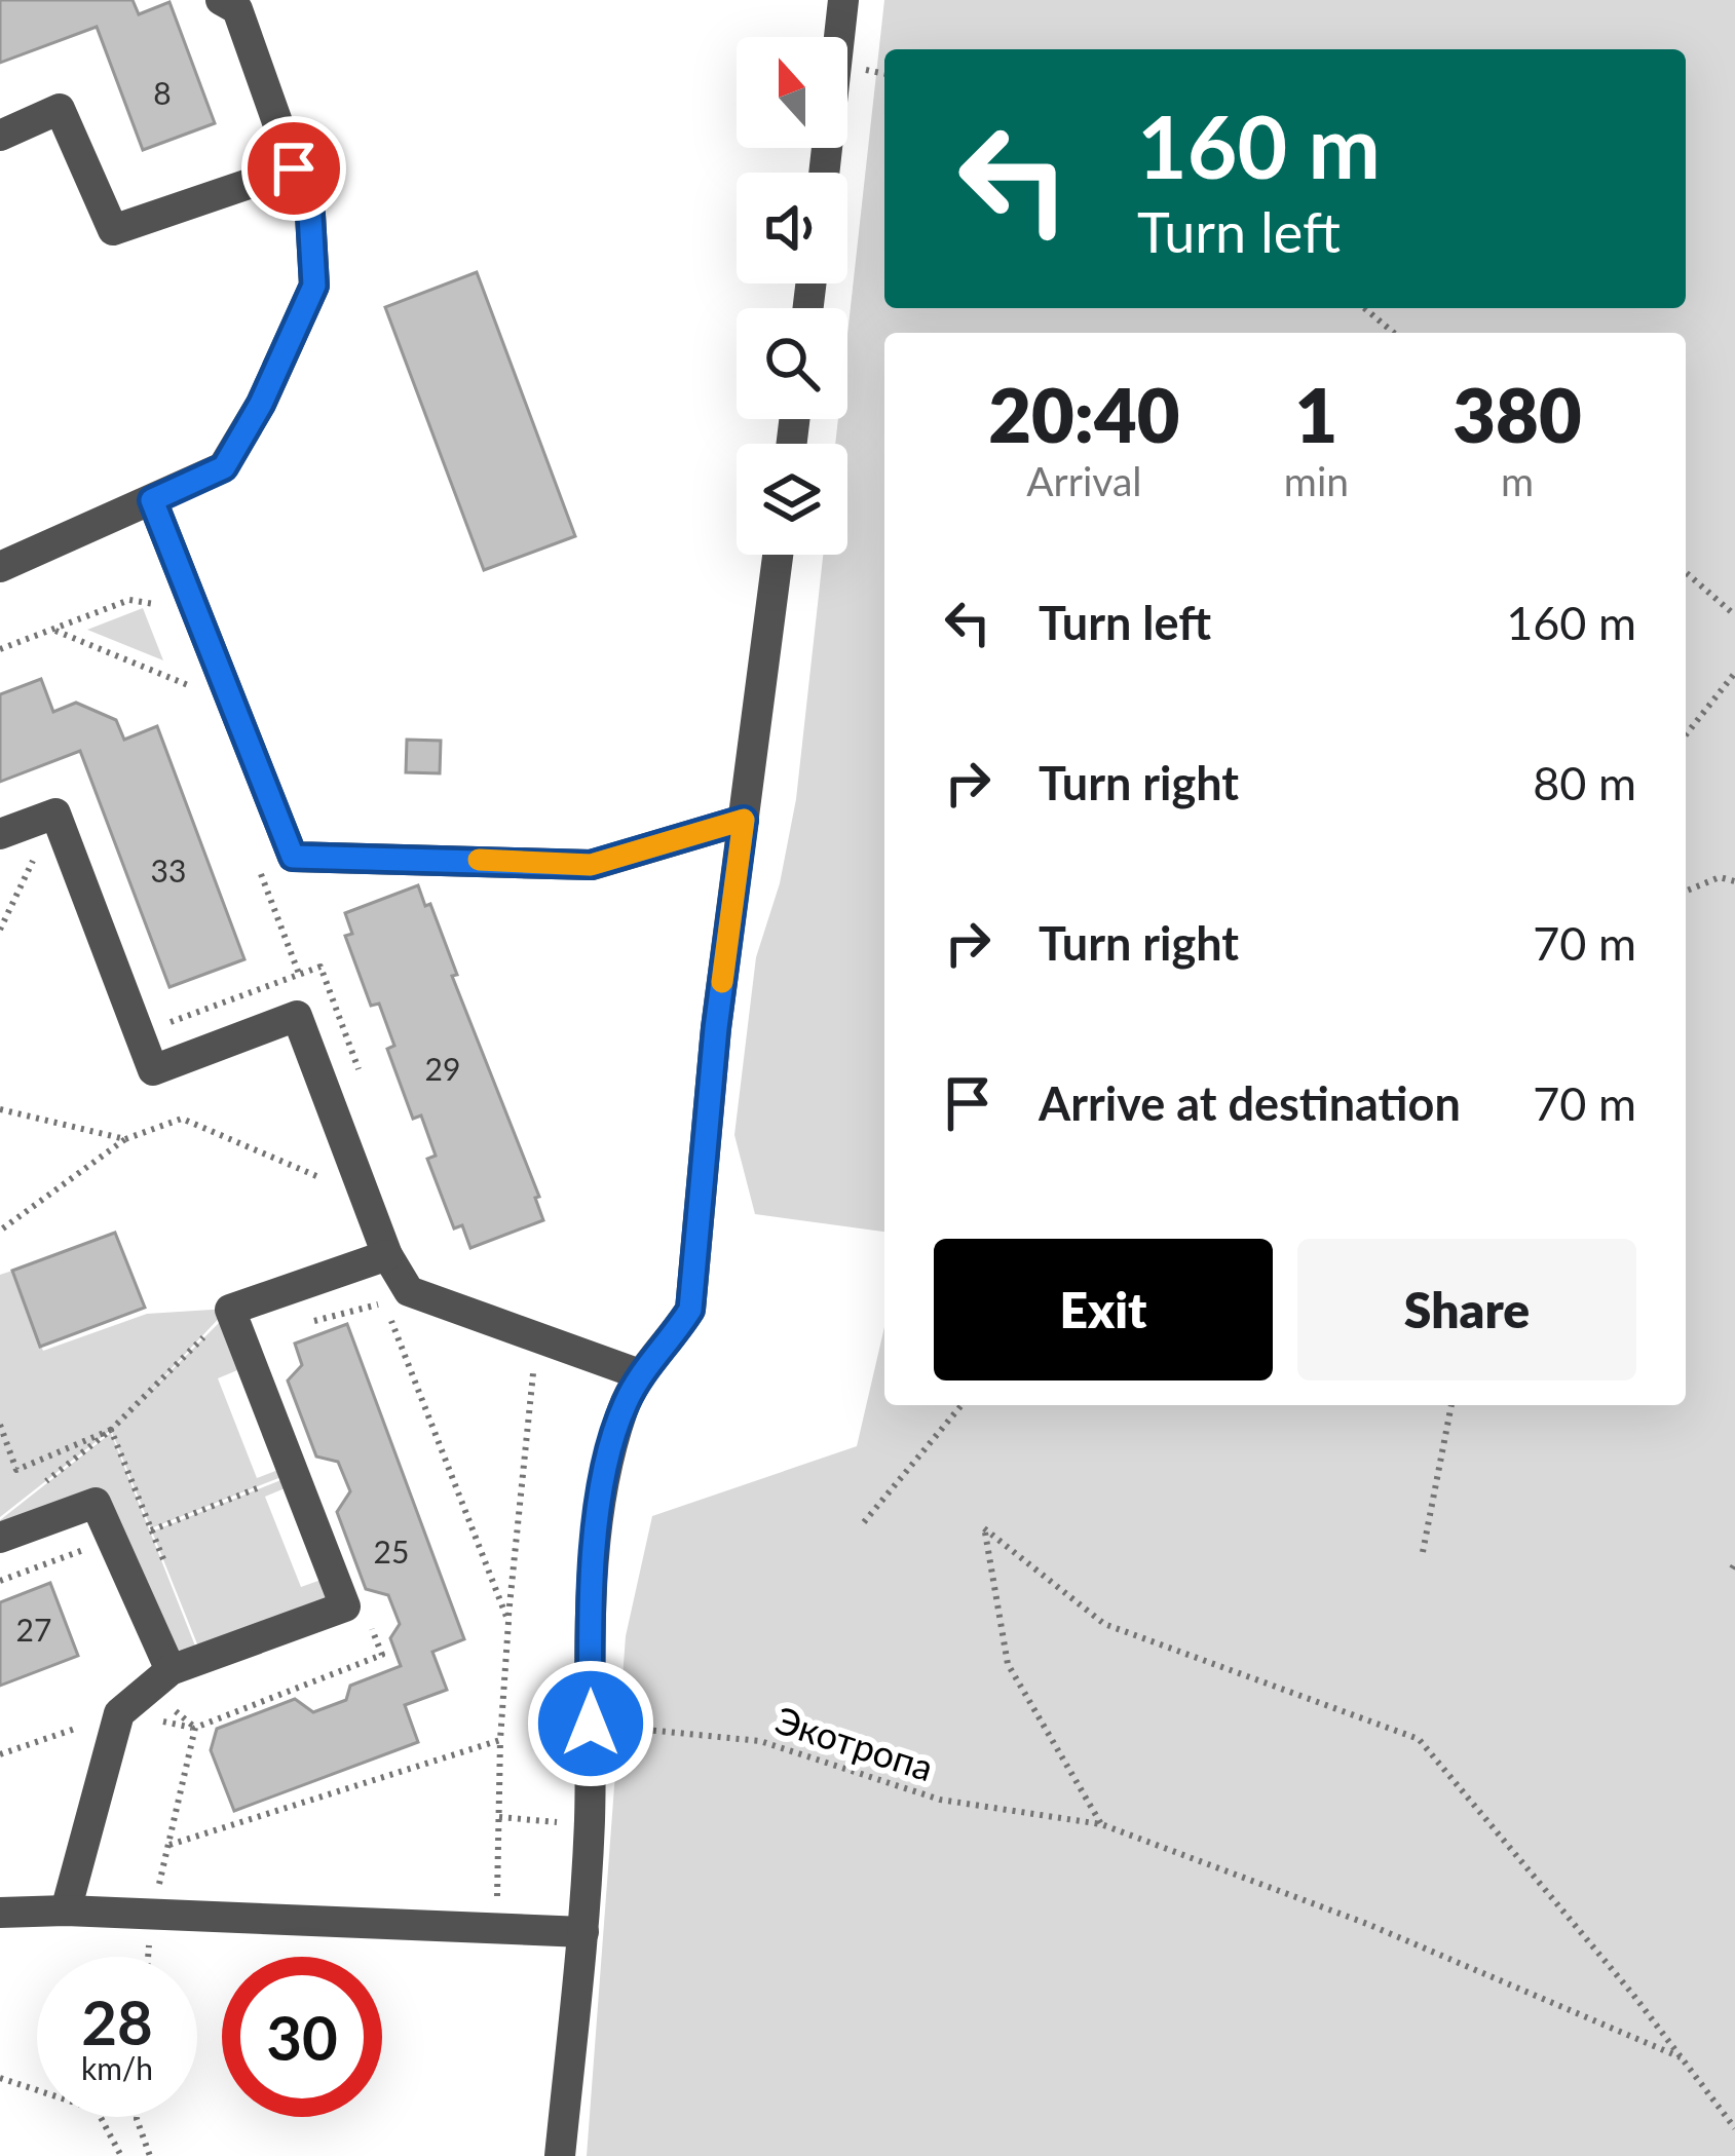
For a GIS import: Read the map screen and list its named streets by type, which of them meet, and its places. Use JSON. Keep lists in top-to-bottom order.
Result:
{
  "streets": {
    "path": ["Экотропа"]
  },
  "house_numbers": [
    "8",
    "33",
    "29",
    "25",
    "27"
  ],
  "north": "top",
  "page": {
    "turn": ["160 m", "Turn left"],
    "eta": [
      "20:40",
      "Arrival",
      "1",
      "min",
      "380",
      "m"
    ],
    "list": [
      {
        "name": "Turn left",
        "value": "160 m"
      },
      {
        "name": "Turn right",
        "value": "80 m"
      },
      {
        "name": "Turn right",
        "value": "70 m"
      },
      {
        "name": "Arrive at destination",
        "value": "70 m"
      }
    ],
    "buttons": ["Exit", "Share"],
    "speed": "28 km/h",
    "limit": "30"
  }
}
